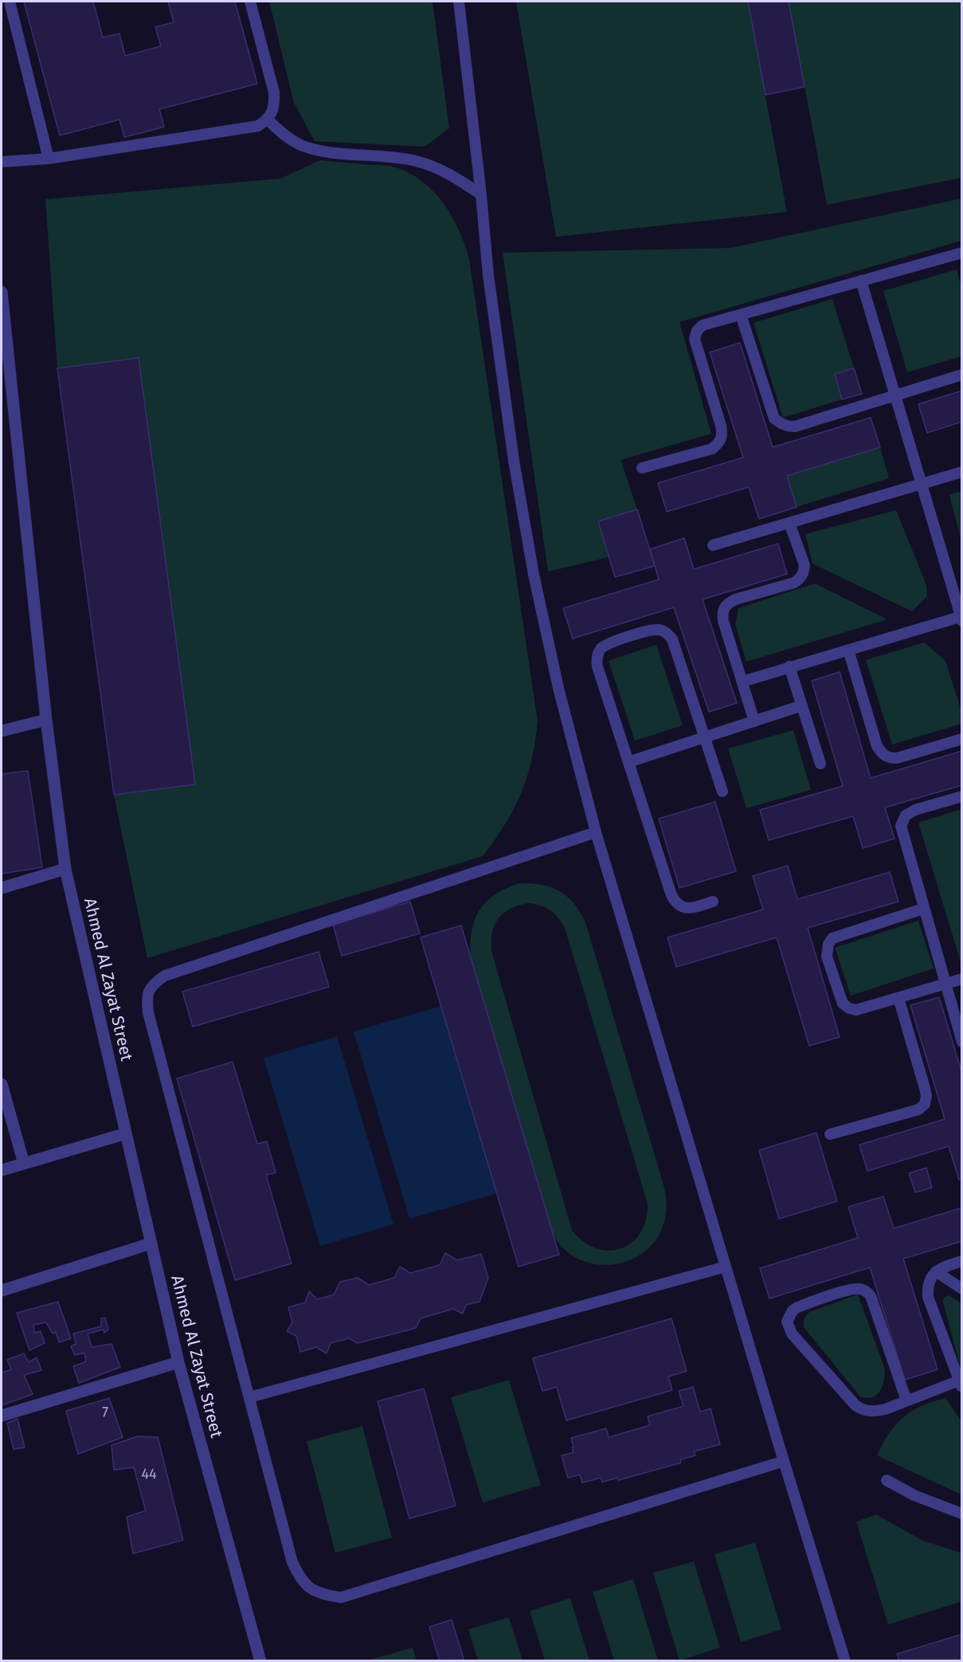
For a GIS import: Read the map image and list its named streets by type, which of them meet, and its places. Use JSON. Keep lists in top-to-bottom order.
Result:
{
  "streets": {
    "street": ["Ahmed Al Zayat Street"]
  },
  "house_numbers": ["7", "44"]
}
